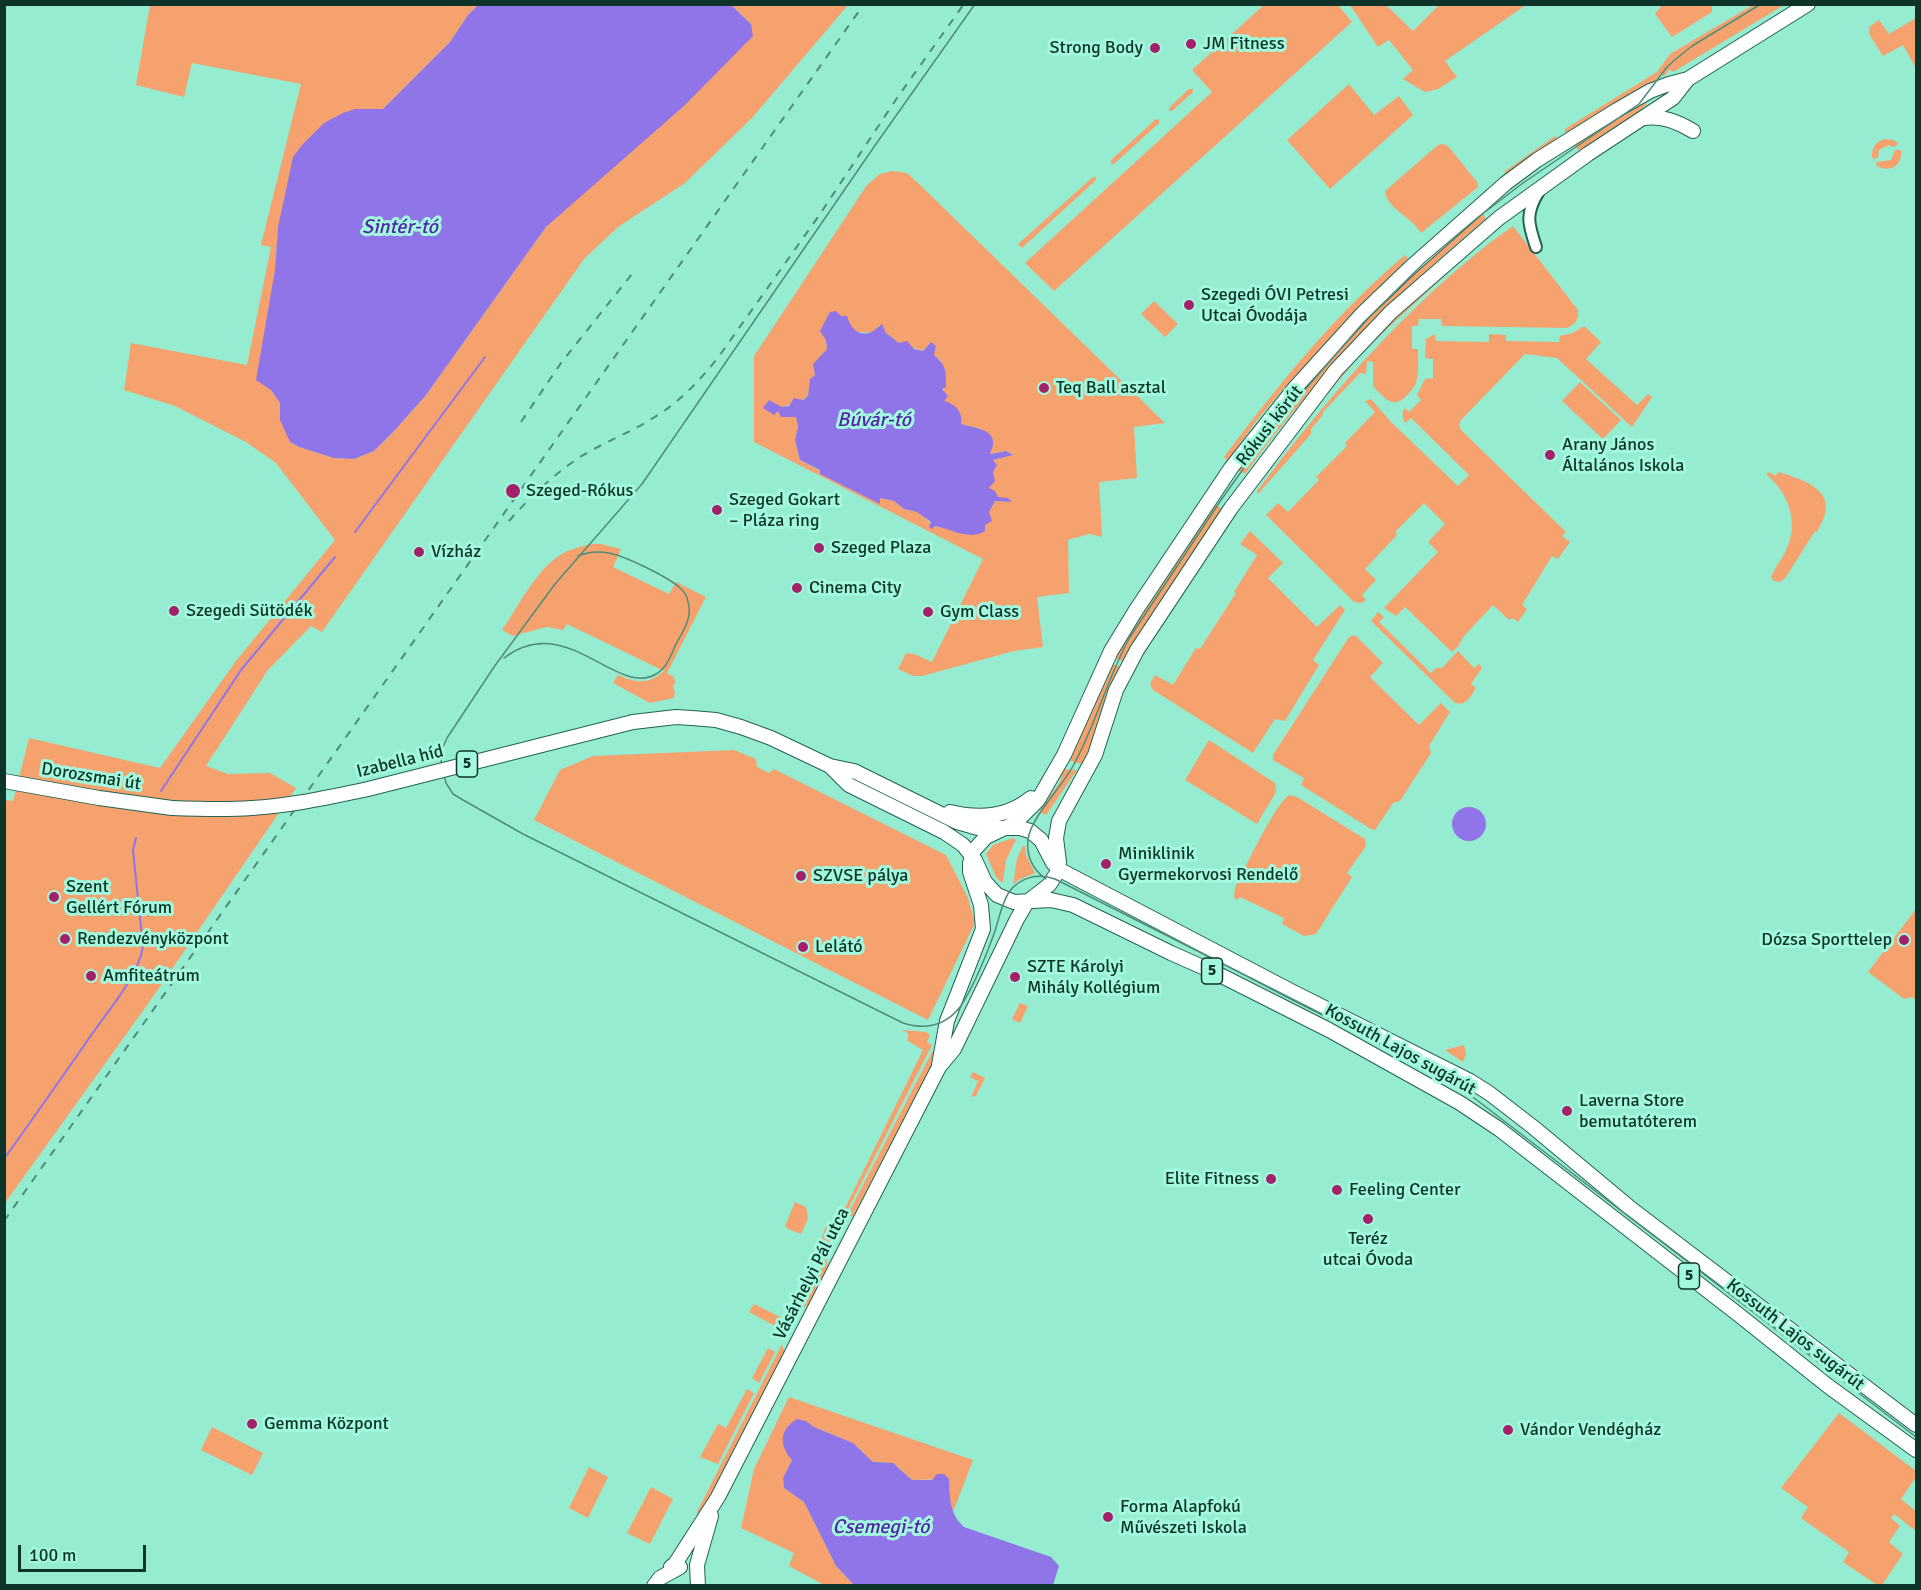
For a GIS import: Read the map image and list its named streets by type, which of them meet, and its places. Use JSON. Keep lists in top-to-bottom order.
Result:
{
  "streets": {
    "main road": [
      "Rókusi körút",
      "Izabella híd",
      "5",
      "Dorozsmai út",
      "Kossuth Lajos sugárút",
      "Vásárhelyi Pál utca"
    ]
  },
  "crossings": [
    ["Rókusi körút", "Kossuth Lajos sugárút"],
    ["Rókusi körút", "Vásárhelyi Pál utca"],
    ["Izabella híd", "Dorozsmai út"],
    ["Izabella híd", "Kossuth Lajos sugárút"],
    ["Kossuth Lajos sugárút", "Vásárhelyi Pál utca"]
  ],
  "water": ["Sintér-tó", "Búvár-tó", "Csemegi-tó"],
  "places": [
    "JM Fitness",
    "Strong Body",
    "Szegedi ÓVI Petresi Utcai Óvodája",
    "Teq Ball asztal",
    "Arany János Általános Iskola",
    "Szeged-Rókus",
    "Szeged Gokart – Pláza ring",
    "Szeged Plaza",
    "Vízház",
    "Cinema City",
    "Szegedi Sütödék",
    "Gym Class",
    "Miniklinik Gyermekorvosi Rendelő",
    "SZVSE pálya",
    "Szent Gellért Fórum",
    "Rendezvényközpont",
    "Dózsa Sporttelep",
    "Lelátó",
    "Amfiteátrum",
    "SZTE Károlyi Mihály Kollégium",
    "Laverna Store bemutatóterem",
    "Elite Fitness",
    "Feeling Center",
    "Teréz utcai Óvoda",
    "Gemma Központ",
    "Vándor Vendégház",
    "Forma Alapfokú Művészeti Iskola"
  ],
  "scale_bar": "100 m"
}
